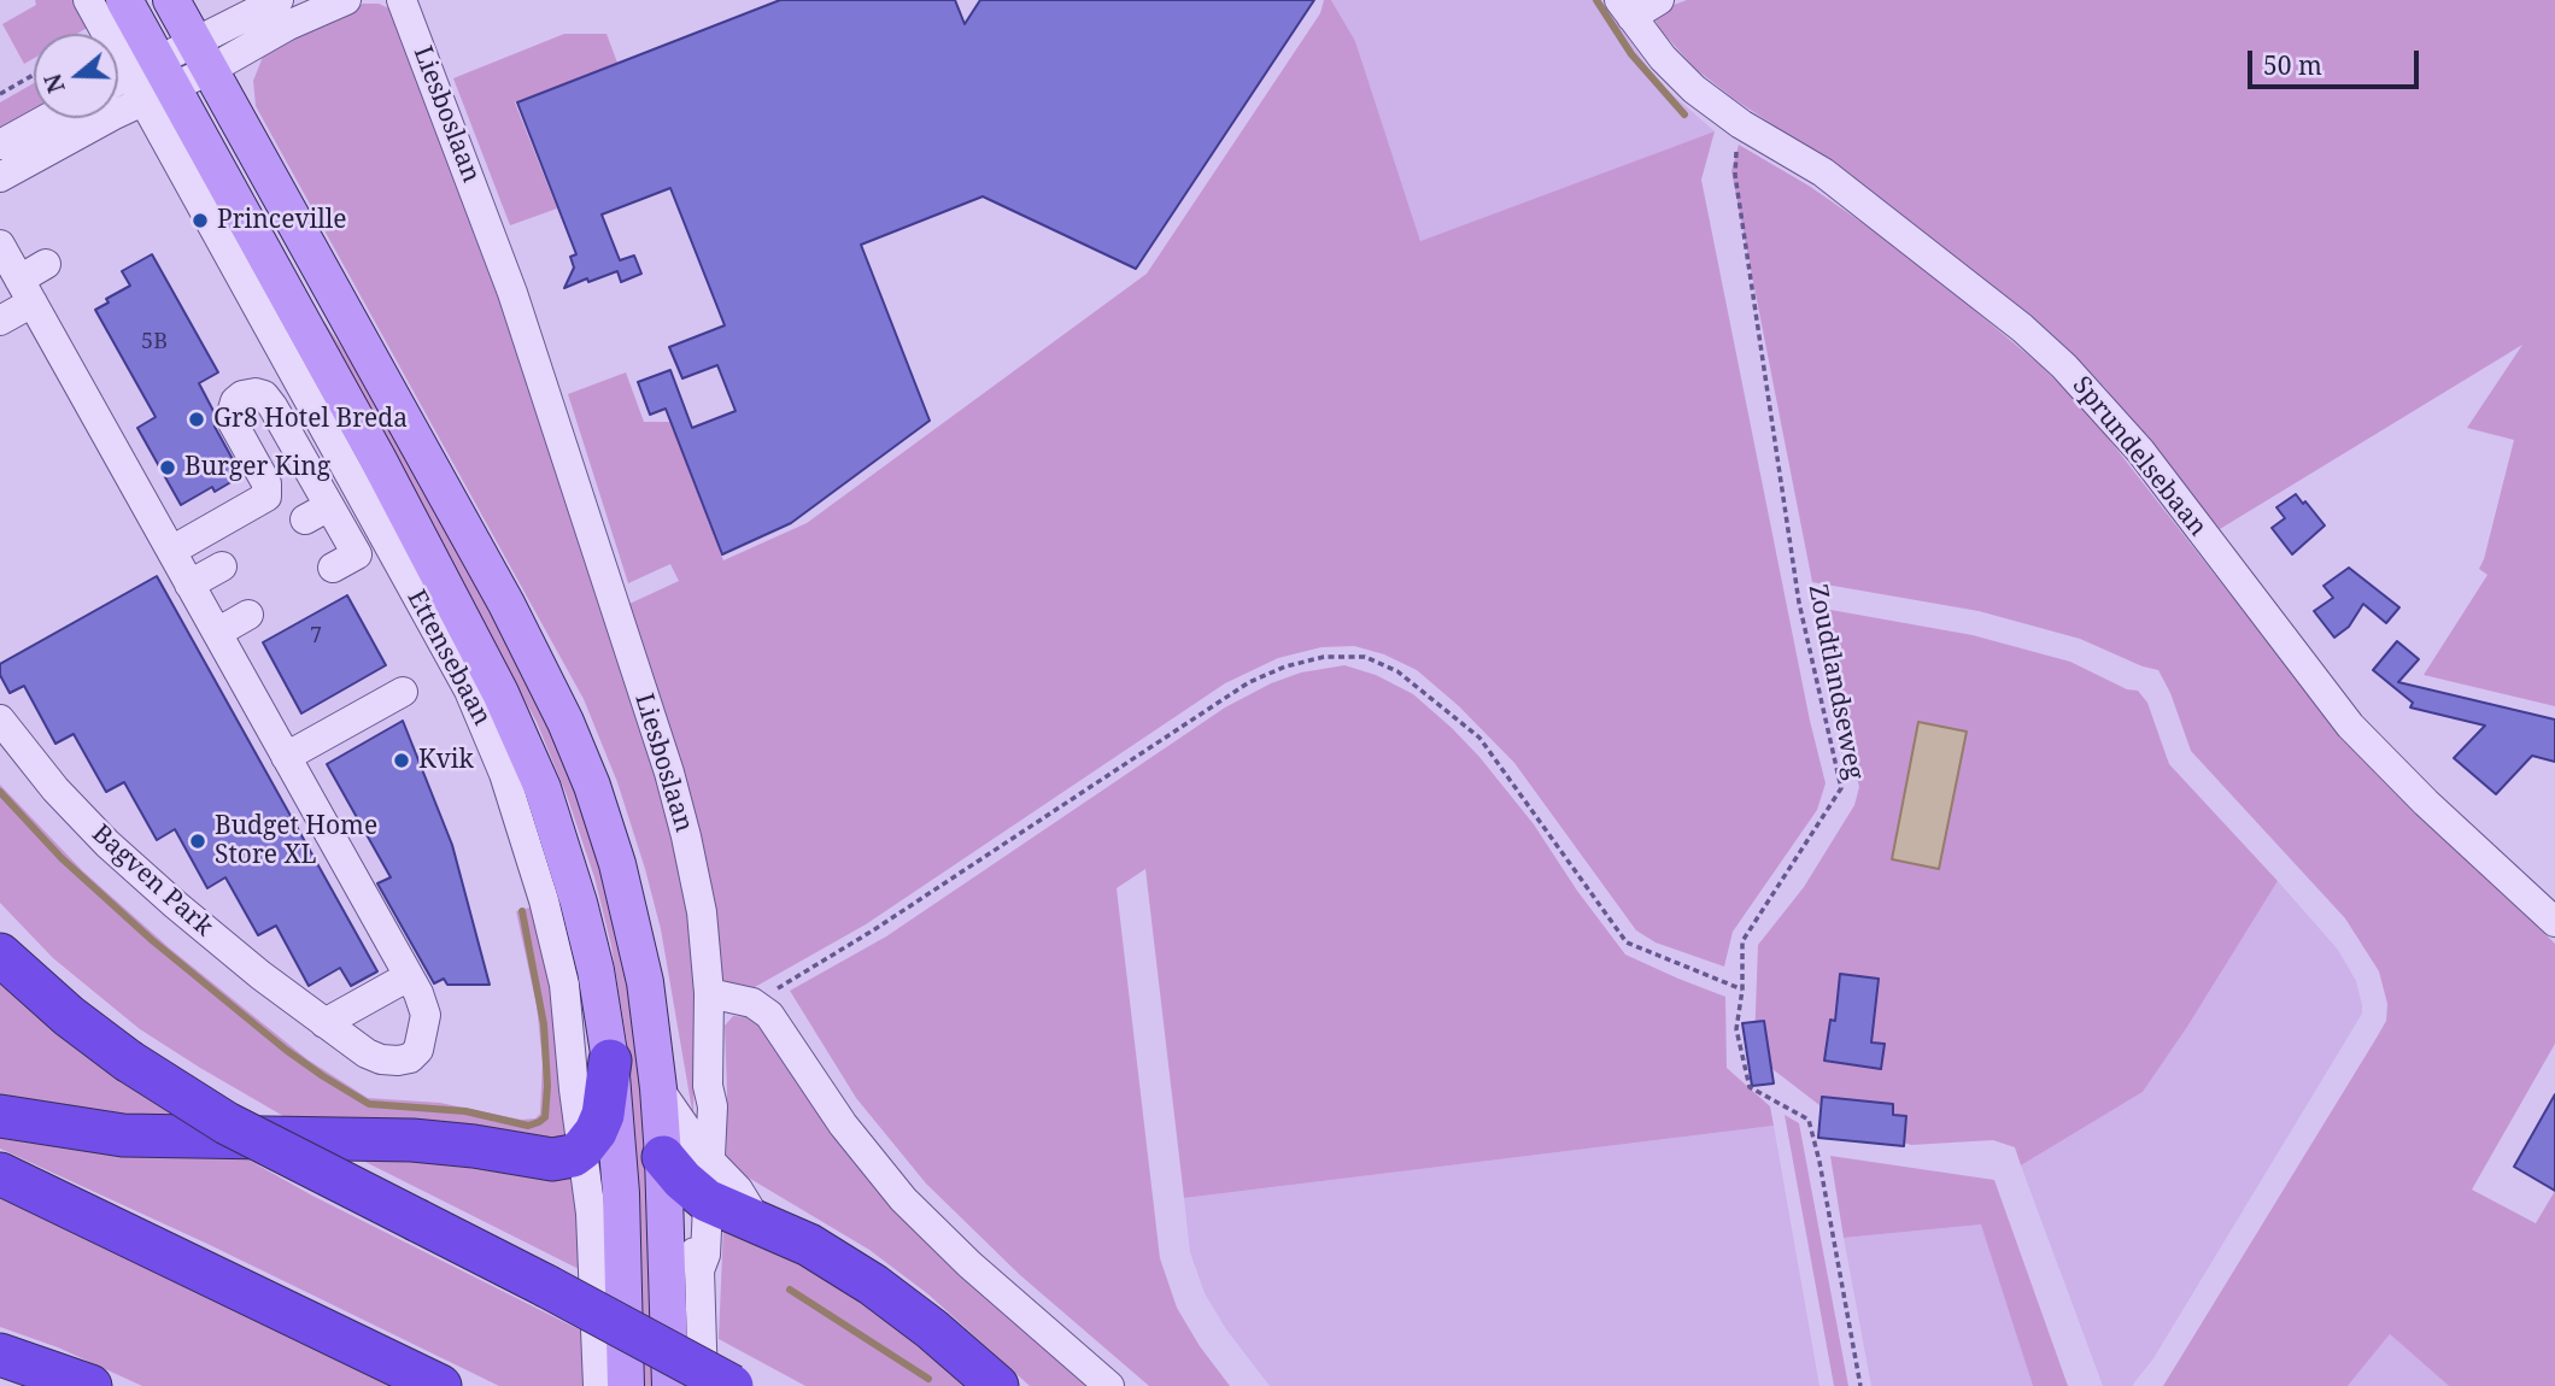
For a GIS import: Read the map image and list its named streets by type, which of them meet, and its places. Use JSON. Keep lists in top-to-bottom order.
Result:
{
  "streets": {
    "main road": ["Ettensebaan"],
    "street": ["Liesboslaan", "Sprundelsebaan", "Bagven Park"],
    "path": ["Zoudtlandseweg"]
  },
  "crossings": [
    ["Sprundelsebaan", "Zoudtlandseweg"]
  ],
  "places": [
    "Princeville",
    "Gr8 Hotel Breda",
    "Burger King",
    "Kvik",
    "Budget Home Store XL"
  ],
  "house_numbers": ["5B", "7"],
  "scale_bar": "50 m",
  "north": "left"
}
